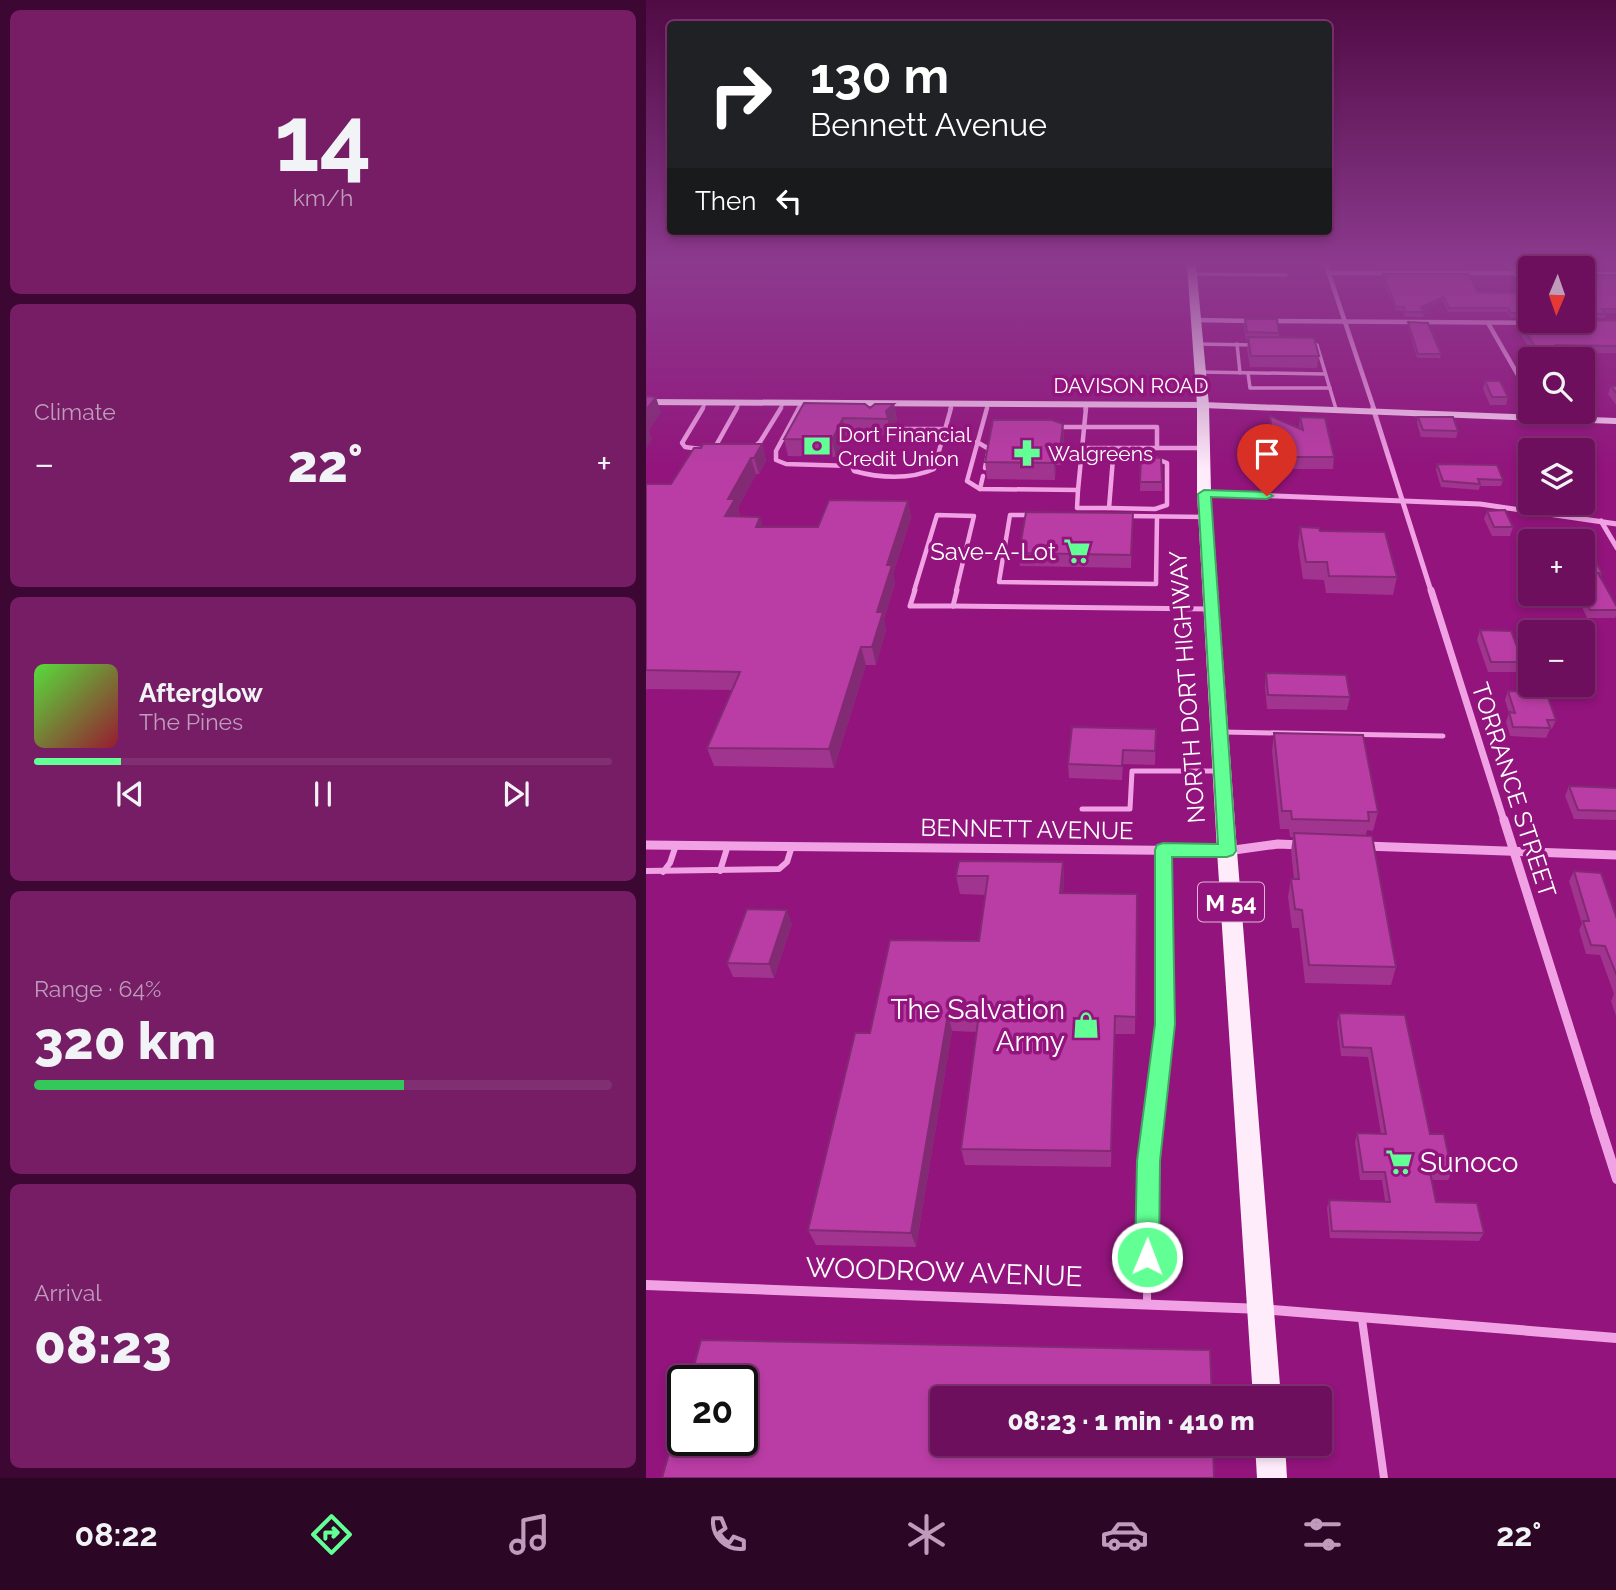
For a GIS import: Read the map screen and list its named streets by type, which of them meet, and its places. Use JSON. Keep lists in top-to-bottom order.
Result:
{
  "streets": {
    "main road": ["DAVISON ROAD", "NORTH DORT HIGHWAY", "M 54"],
    "street": ["TORRANCE STREET", "BENNETT AVENUE", "WOODROW AVENUE"]
  },
  "crossings": [
    ["DAVISON ROAD", "NORTH DORT HIGHWAY"],
    ["DAVISON ROAD", "TORRANCE STREET"],
    ["NORTH DORT HIGHWAY", "BENNETT AVENUE"],
    ["NORTH DORT HIGHWAY", "WOODROW AVENUE"]
  ],
  "places": {
    "bank": ["Dort Financial Credit Union"],
    "pharmacy": ["Walgreens"],
    "supermarket": ["Save-A-Lot", "Sunoco"],
    "shop": ["The Salvation Army"]
  },
  "north": "bottom",
  "page": {
    "tile": [
      ["14", "km/h"],
      "Climate",
      ["Range · 64%", "320 km"],
      ["Arrival", "08:23"]
    ],
    "turn": ["130 m", "Bennett Avenue"],
    "then": "Then",
    "map_buttons": ["+", "−"],
    "heat": ["−", "22°", "+"],
    "song": ["Afterglow", "The Pines"],
    "limit": "20",
    "trip": "08:23 · 1 min · 410 m",
    "tabs": ["08:22", "22°"]
  }
}
